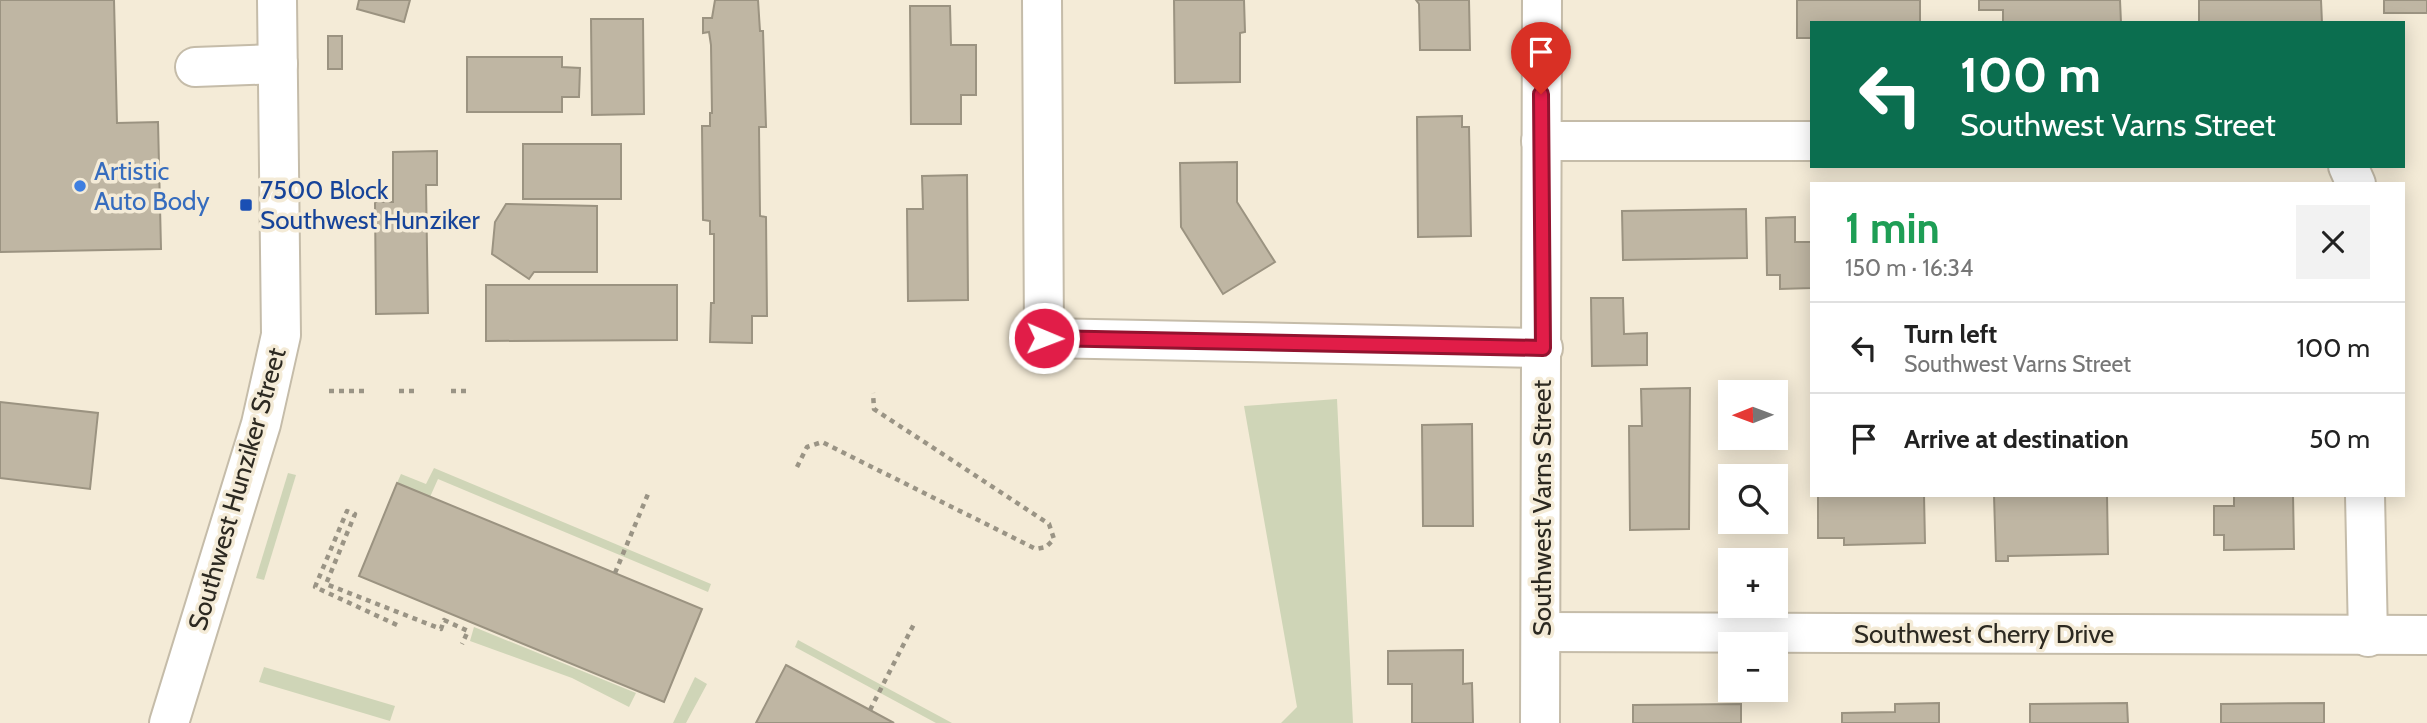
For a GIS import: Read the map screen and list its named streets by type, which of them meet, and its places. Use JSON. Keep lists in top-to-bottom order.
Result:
{
  "streets": {
    "street": ["Southwest Hunziker Street", "Southwest Varns Street", "Southwest Cherry Drive"]
  },
  "crossings": [
    ["Southwest Varns Street", "Southwest Cherry Drive"]
  ],
  "places": {
    "other": ["Artistic Auto Body"],
    "transit": ["7500 Block Southwest Hunziker"]
  },
  "north": "left",
  "page": {
    "turn": ["100 m", "Southwest Varns Street"],
    "heading": ["1 min", "150 m · 16:34"],
    "list": [
      {
        "name": "Turn left",
        "note": "Southwest Varns Street",
        "value": "100 m"
      },
      {
        "name": "Arrive at destination",
        "value": "50 m"
      }
    ],
    "map_buttons": ["+", "−"]
  }
}
